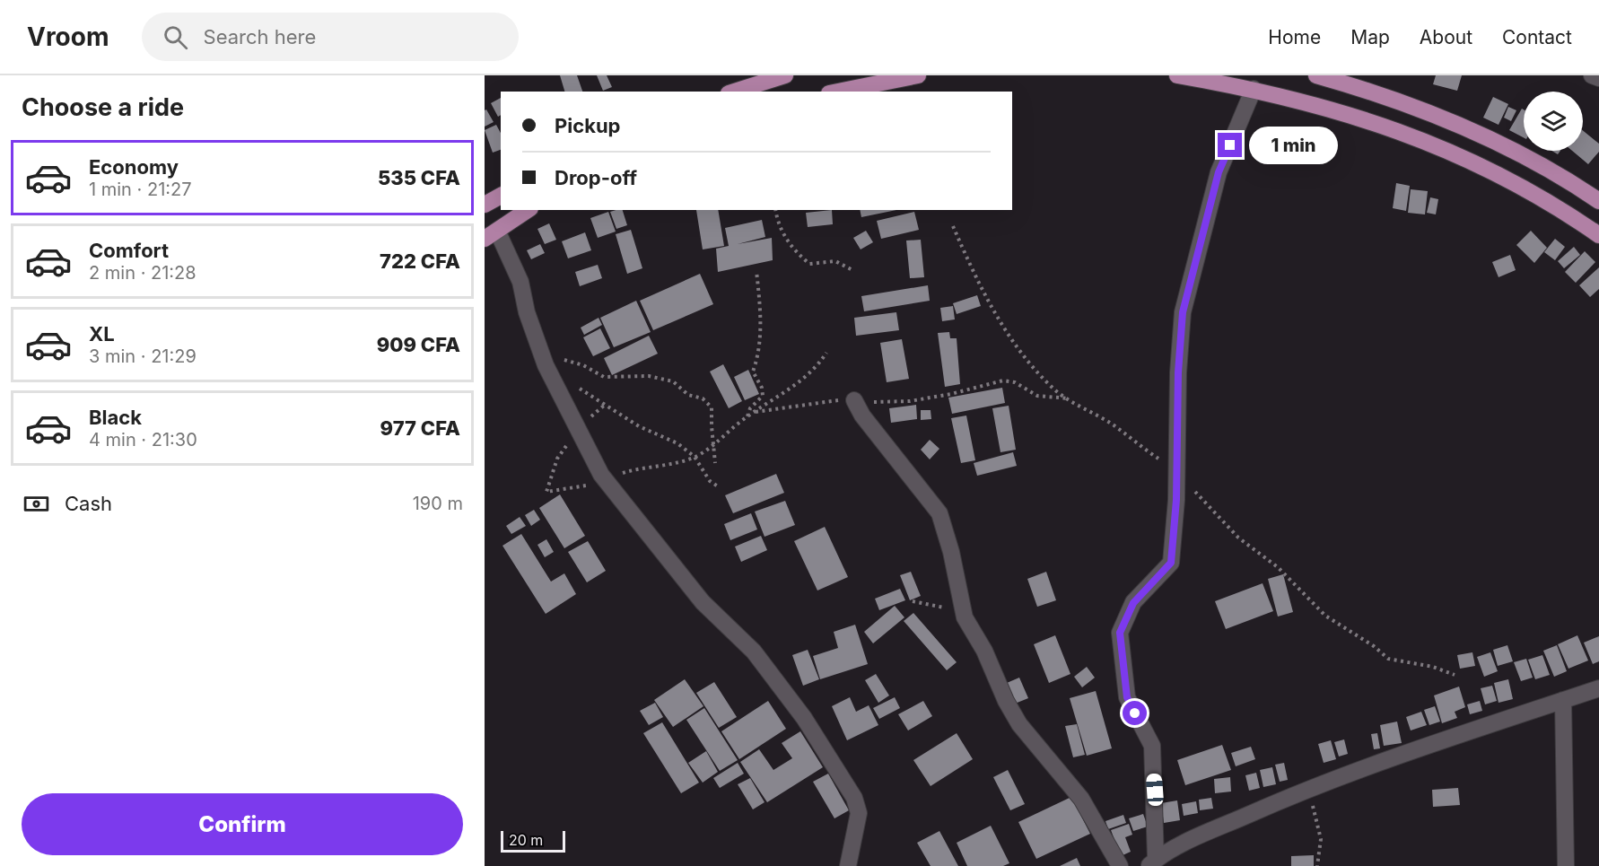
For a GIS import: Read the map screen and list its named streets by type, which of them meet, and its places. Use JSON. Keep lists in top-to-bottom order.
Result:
{
  "scale_bar": "20 m",
  "page": {
    "header": "Vroom",
    "search": "Search here",
    "nav": [
      "Home",
      "Map",
      "About",
      "Contact"
    ],
    "heading": "Choose a ride",
    "banner": ["Pickup", "Drop-off"],
    "bubble": "1 min",
    "list": [
      {
        "name": "Economy",
        "note": "1 min · 21:27",
        "value": "535 CFA"
      },
      {
        "name": "Comfort",
        "note": "2 min · 21:28",
        "value": "722 CFA"
      },
      {
        "name": "XL",
        "note": "3 min · 21:29",
        "value": "909 CFA"
      },
      {
        "name": "Black",
        "note": "4 min · 21:30",
        "value": "977 CFA"
      }
    ],
    "pay": ["Cash", "190 m"],
    "buttons": "Confirm",
    "scale": "20 m"
  }
}
